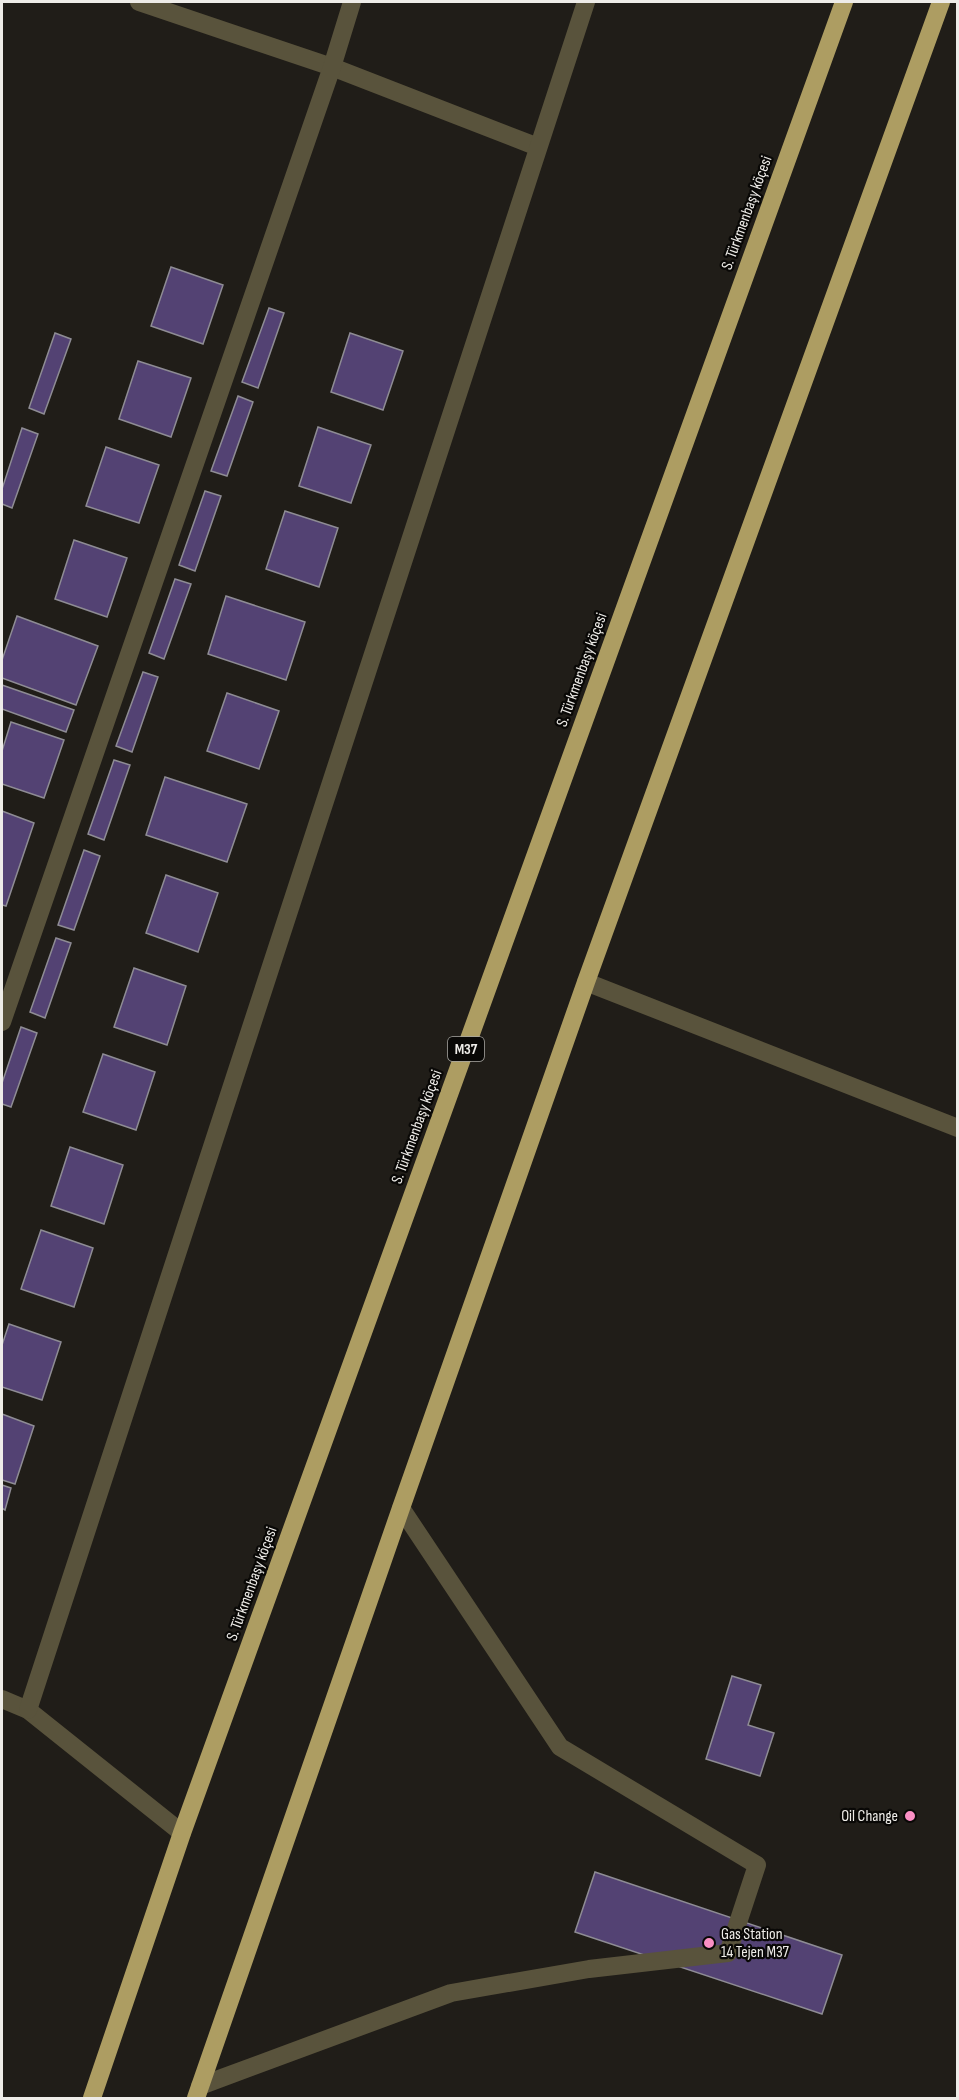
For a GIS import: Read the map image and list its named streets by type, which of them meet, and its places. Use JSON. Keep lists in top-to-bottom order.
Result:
{
  "streets": {
    "highway": ["S. Türkmenbaşy köçesi", "M37"]
  },
  "places": ["Oil Change", "Gas Station 14 Tejen M37"]
}
